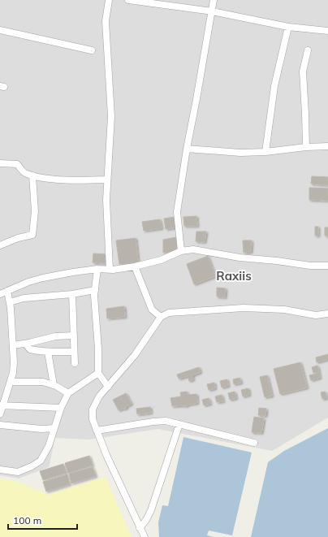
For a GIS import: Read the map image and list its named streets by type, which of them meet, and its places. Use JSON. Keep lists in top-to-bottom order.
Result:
{
  "districts": ["Raxiis"],
  "scale_bar": "100 m"
}
